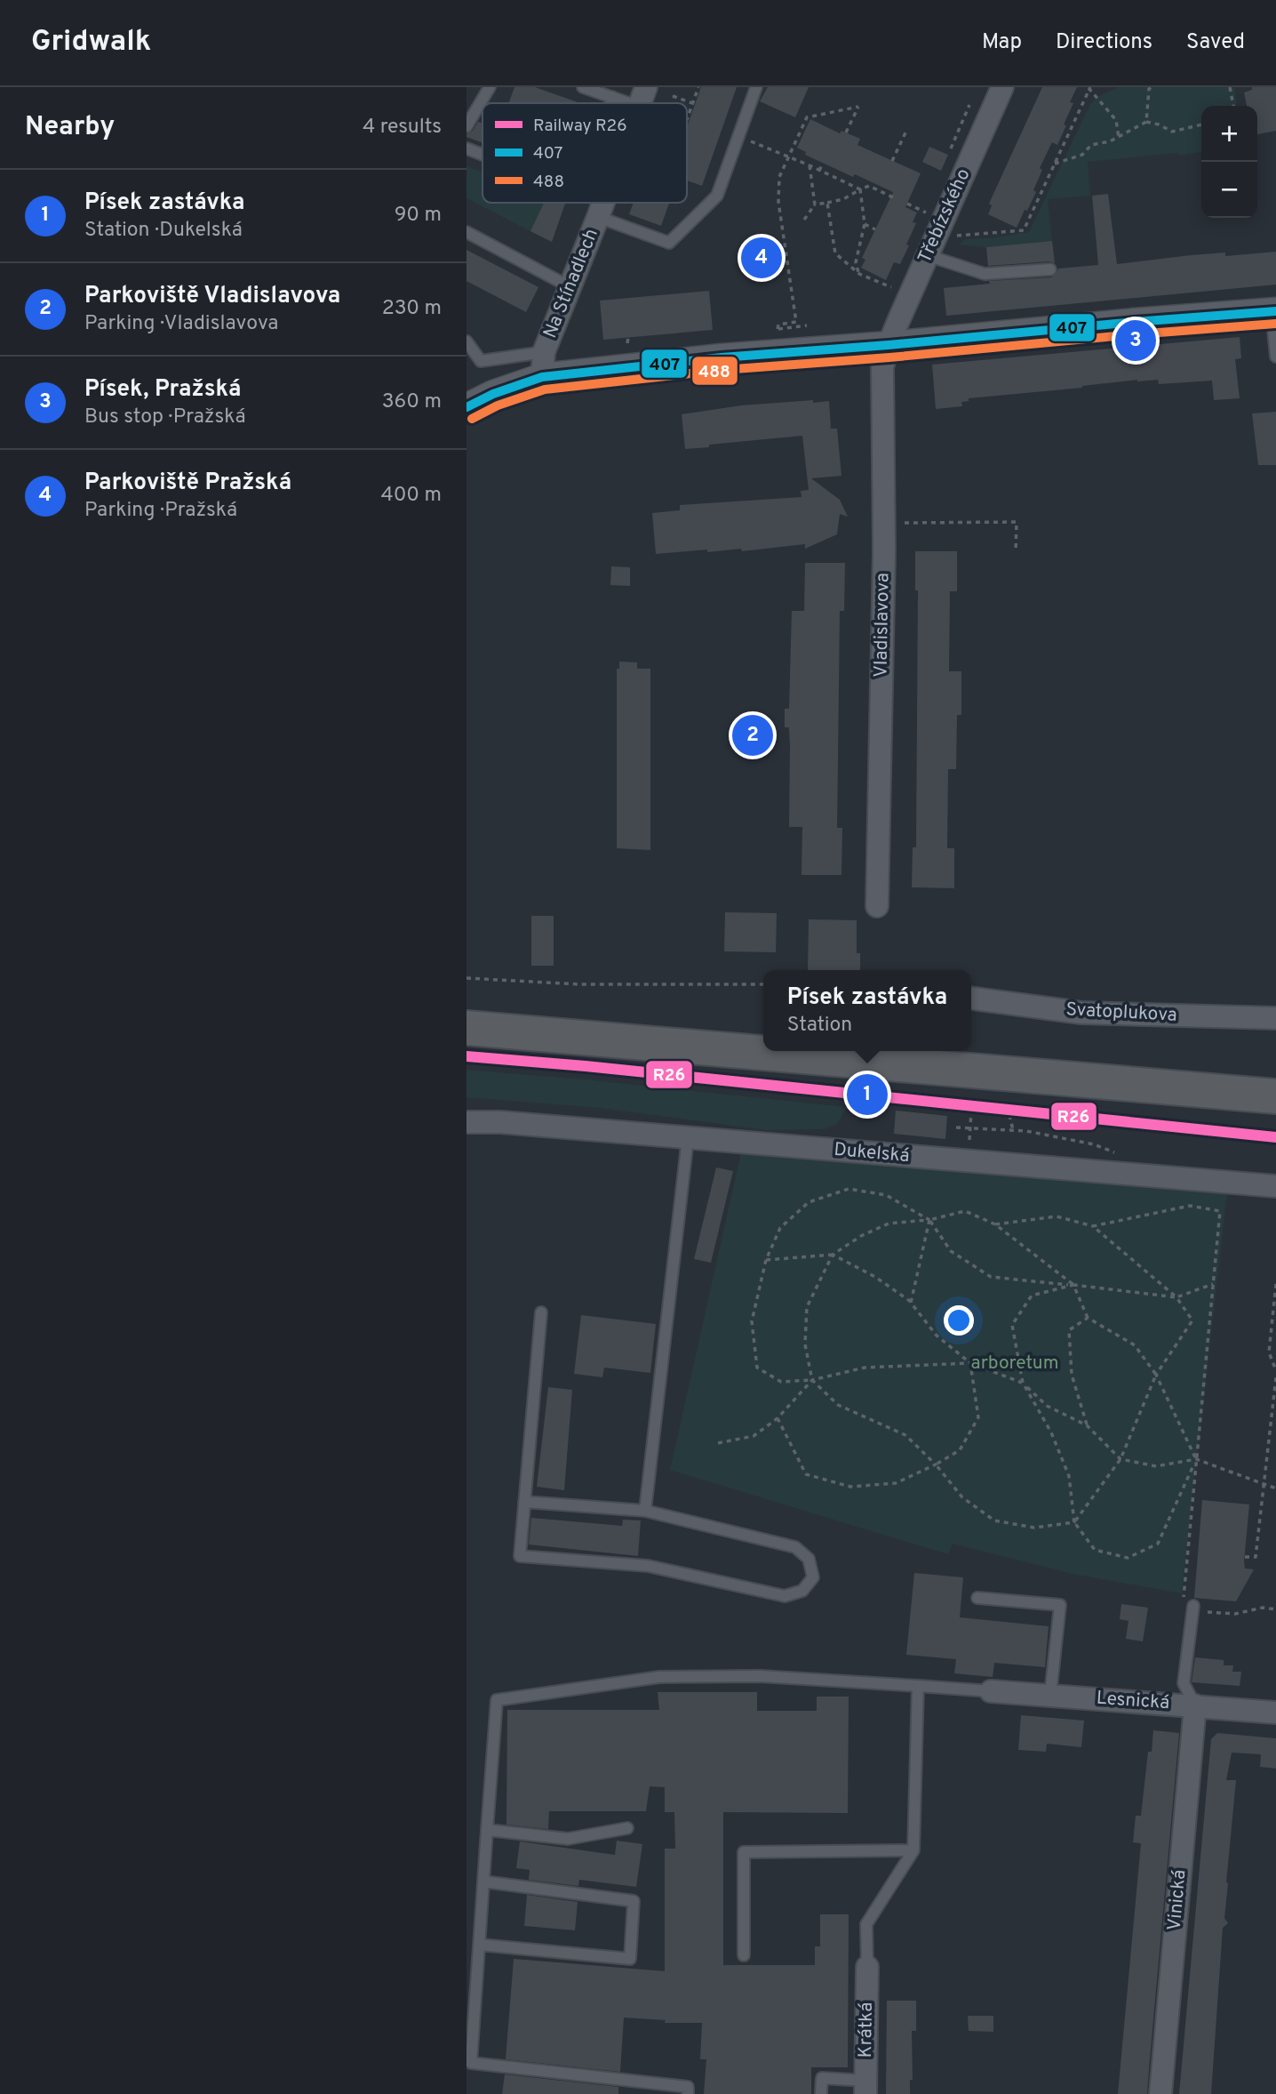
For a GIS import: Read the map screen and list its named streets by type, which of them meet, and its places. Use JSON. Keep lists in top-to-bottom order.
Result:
{
  "streets": {
    "street": [
      "Třebízského",
      "Na Stínadlech",
      "Vladislavova",
      "Svatoplukova",
      "Dukelská",
      "Lesnická",
      "Vinická",
      "Krátká"
    ]
  },
  "crossings": [
    ["Třebízského", "Vladislavova"],
    ["Lesnická", "Vinická"]
  ],
  "parks": ["arboretum"],
  "lines": ["transit line 407", "transit line 488", "rail line R26"],
  "legend": ["Railway R26", "407", "488"],
  "page": {
    "header": "Gridwalk",
    "nav": ["Map", "Directions", "Saved"],
    "heading": ["Nearby", "4 results"],
    "map_buttons": ["+", "−"],
    "list": [
      {
        "mark": "1",
        "name": "Písek zastávka",
        "note": "Station · Dukelská",
        "value": "90 m"
      },
      {
        "mark": "2",
        "name": "Parkoviště Vladislavova",
        "note": "Parking · Vladislavova",
        "value": "230 m"
      },
      {
        "mark": "3",
        "name": "Písek, Pražská",
        "note": "Bus stop · Pražská",
        "value": "360 m"
      },
      {
        "mark": "4",
        "name": "Parkoviště Pražská",
        "note": "Parking · Pražská",
        "value": "400 m"
      }
    ],
    "pins": [
      "4",
      "3",
      "2",
      "1"
    ],
    "popup": ["Písek zastávka", "Station"]
  }
}
